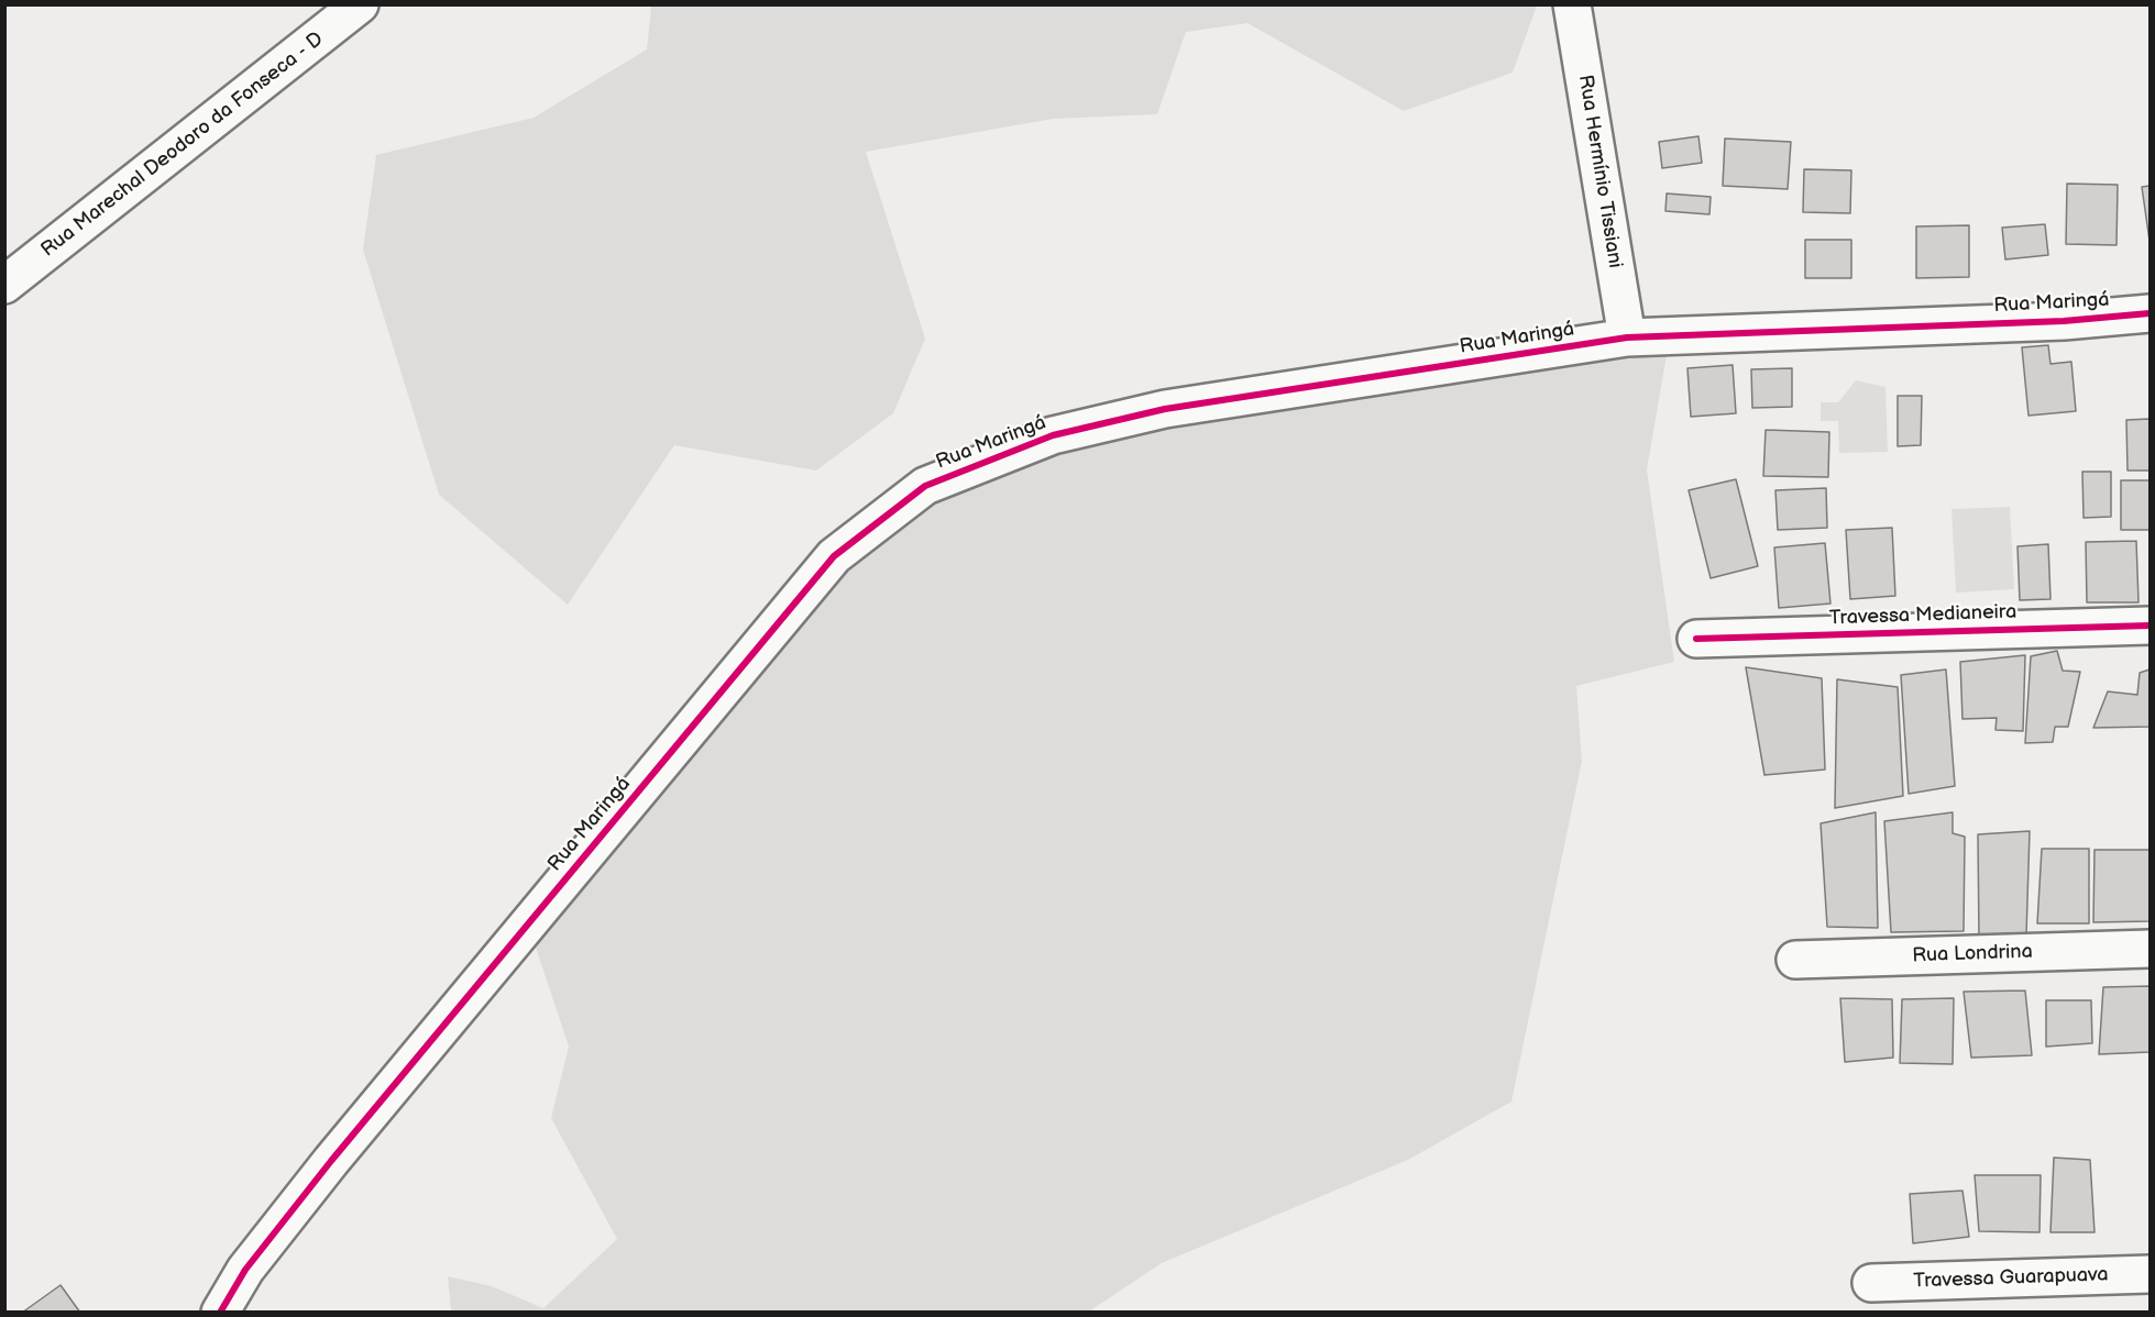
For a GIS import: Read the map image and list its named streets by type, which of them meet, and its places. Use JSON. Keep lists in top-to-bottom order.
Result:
{
  "streets": {
    "street": [
      "Rua Marechal Deodoro da Fonseca - D",
      "Rua Hermínio Tissiani",
      "Rua Maringá",
      "Travessa Medianeira",
      "Rua Londrina",
      "Travessa Guarapuava"
    ]
  },
  "crossings": [
    ["Rua Hermínio Tissiani", "Rua Maringá"]
  ]
}
